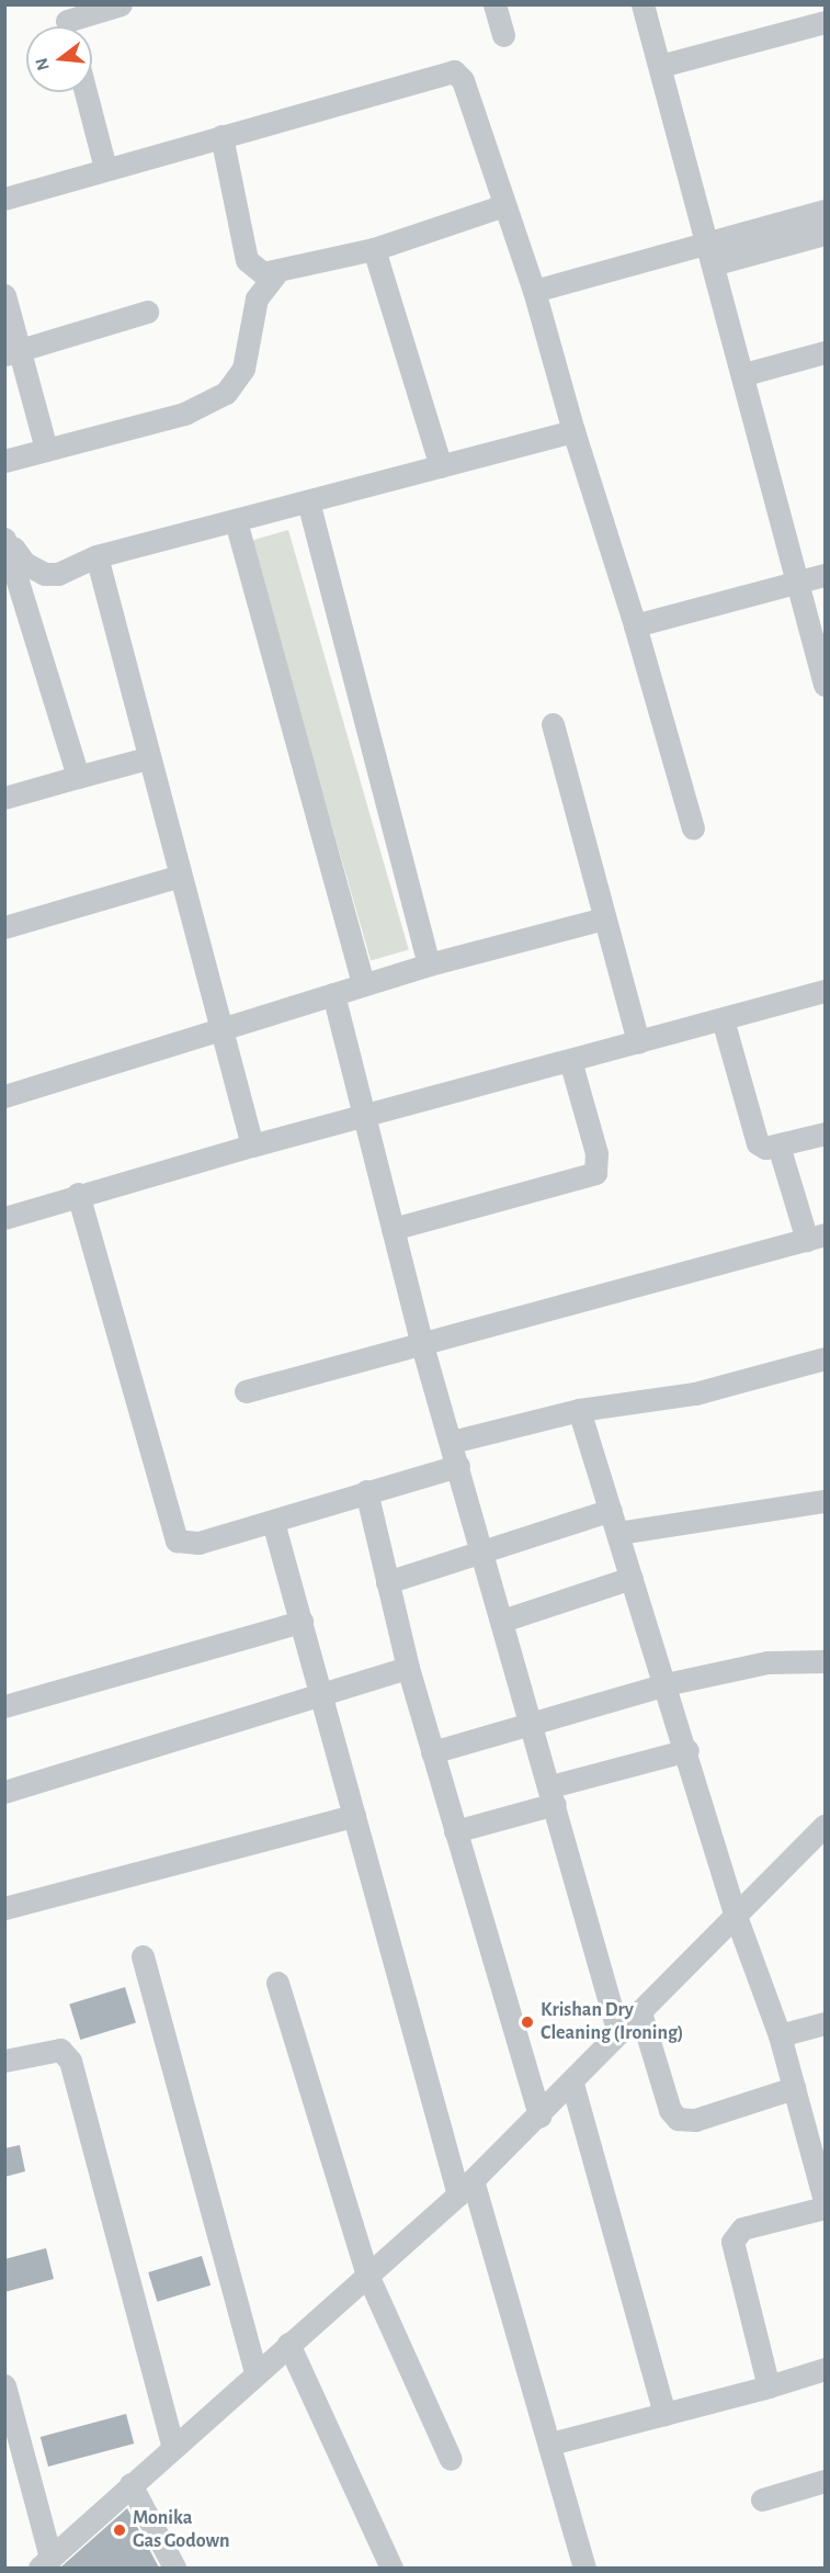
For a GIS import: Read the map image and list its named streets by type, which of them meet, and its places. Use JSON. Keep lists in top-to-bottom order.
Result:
{
  "places": ["Krishan Dry Cleaning (Ironing)", "Monika Gas Godown"],
  "north": "left"
}
